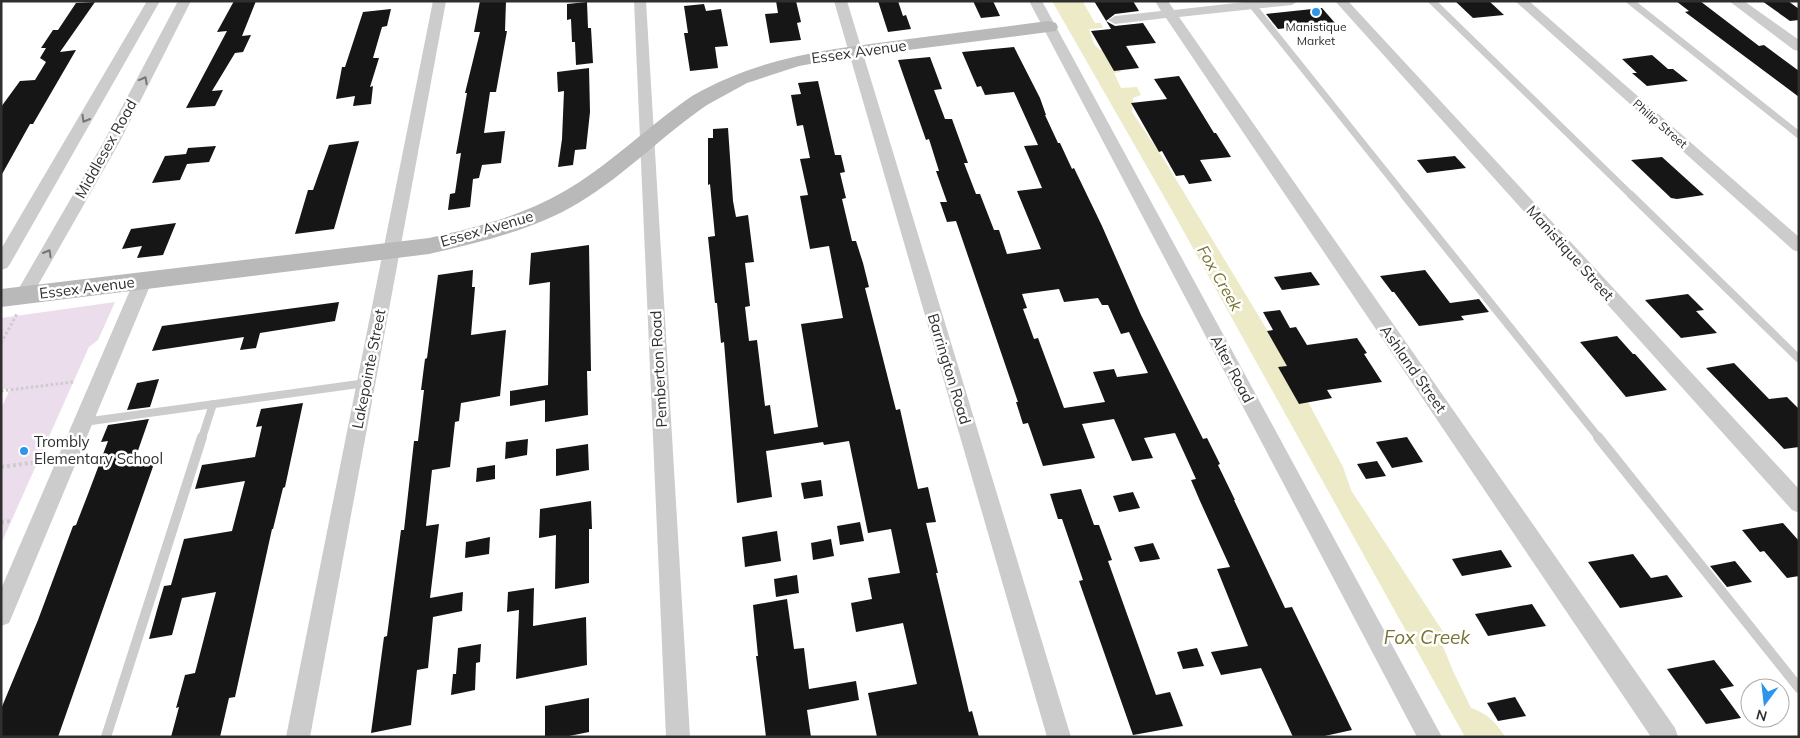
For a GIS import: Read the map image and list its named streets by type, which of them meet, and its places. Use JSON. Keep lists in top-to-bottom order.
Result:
{
  "streets": {
    "street": [
      "Essex Avenue",
      "Philip Street",
      "Middlesex Road",
      "Manistique Street",
      "Lakepointe Street",
      "Pemberton Road",
      "Barrington Road",
      "Alter Road",
      "Ashland Street"
    ]
  },
  "crossings": [
    ["Essex Avenue", "Middlesex Road"],
    ["Essex Avenue", "Lakepointe Street"],
    ["Essex Avenue", "Pemberton Road"],
    ["Essex Avenue", "Barrington Road"],
    ["Essex Avenue", "Alter Road"]
  ],
  "water": ["Fox Creek"],
  "places": ["Manistique Market", "Trombly Elementary School"],
  "north": "bottom"
}
